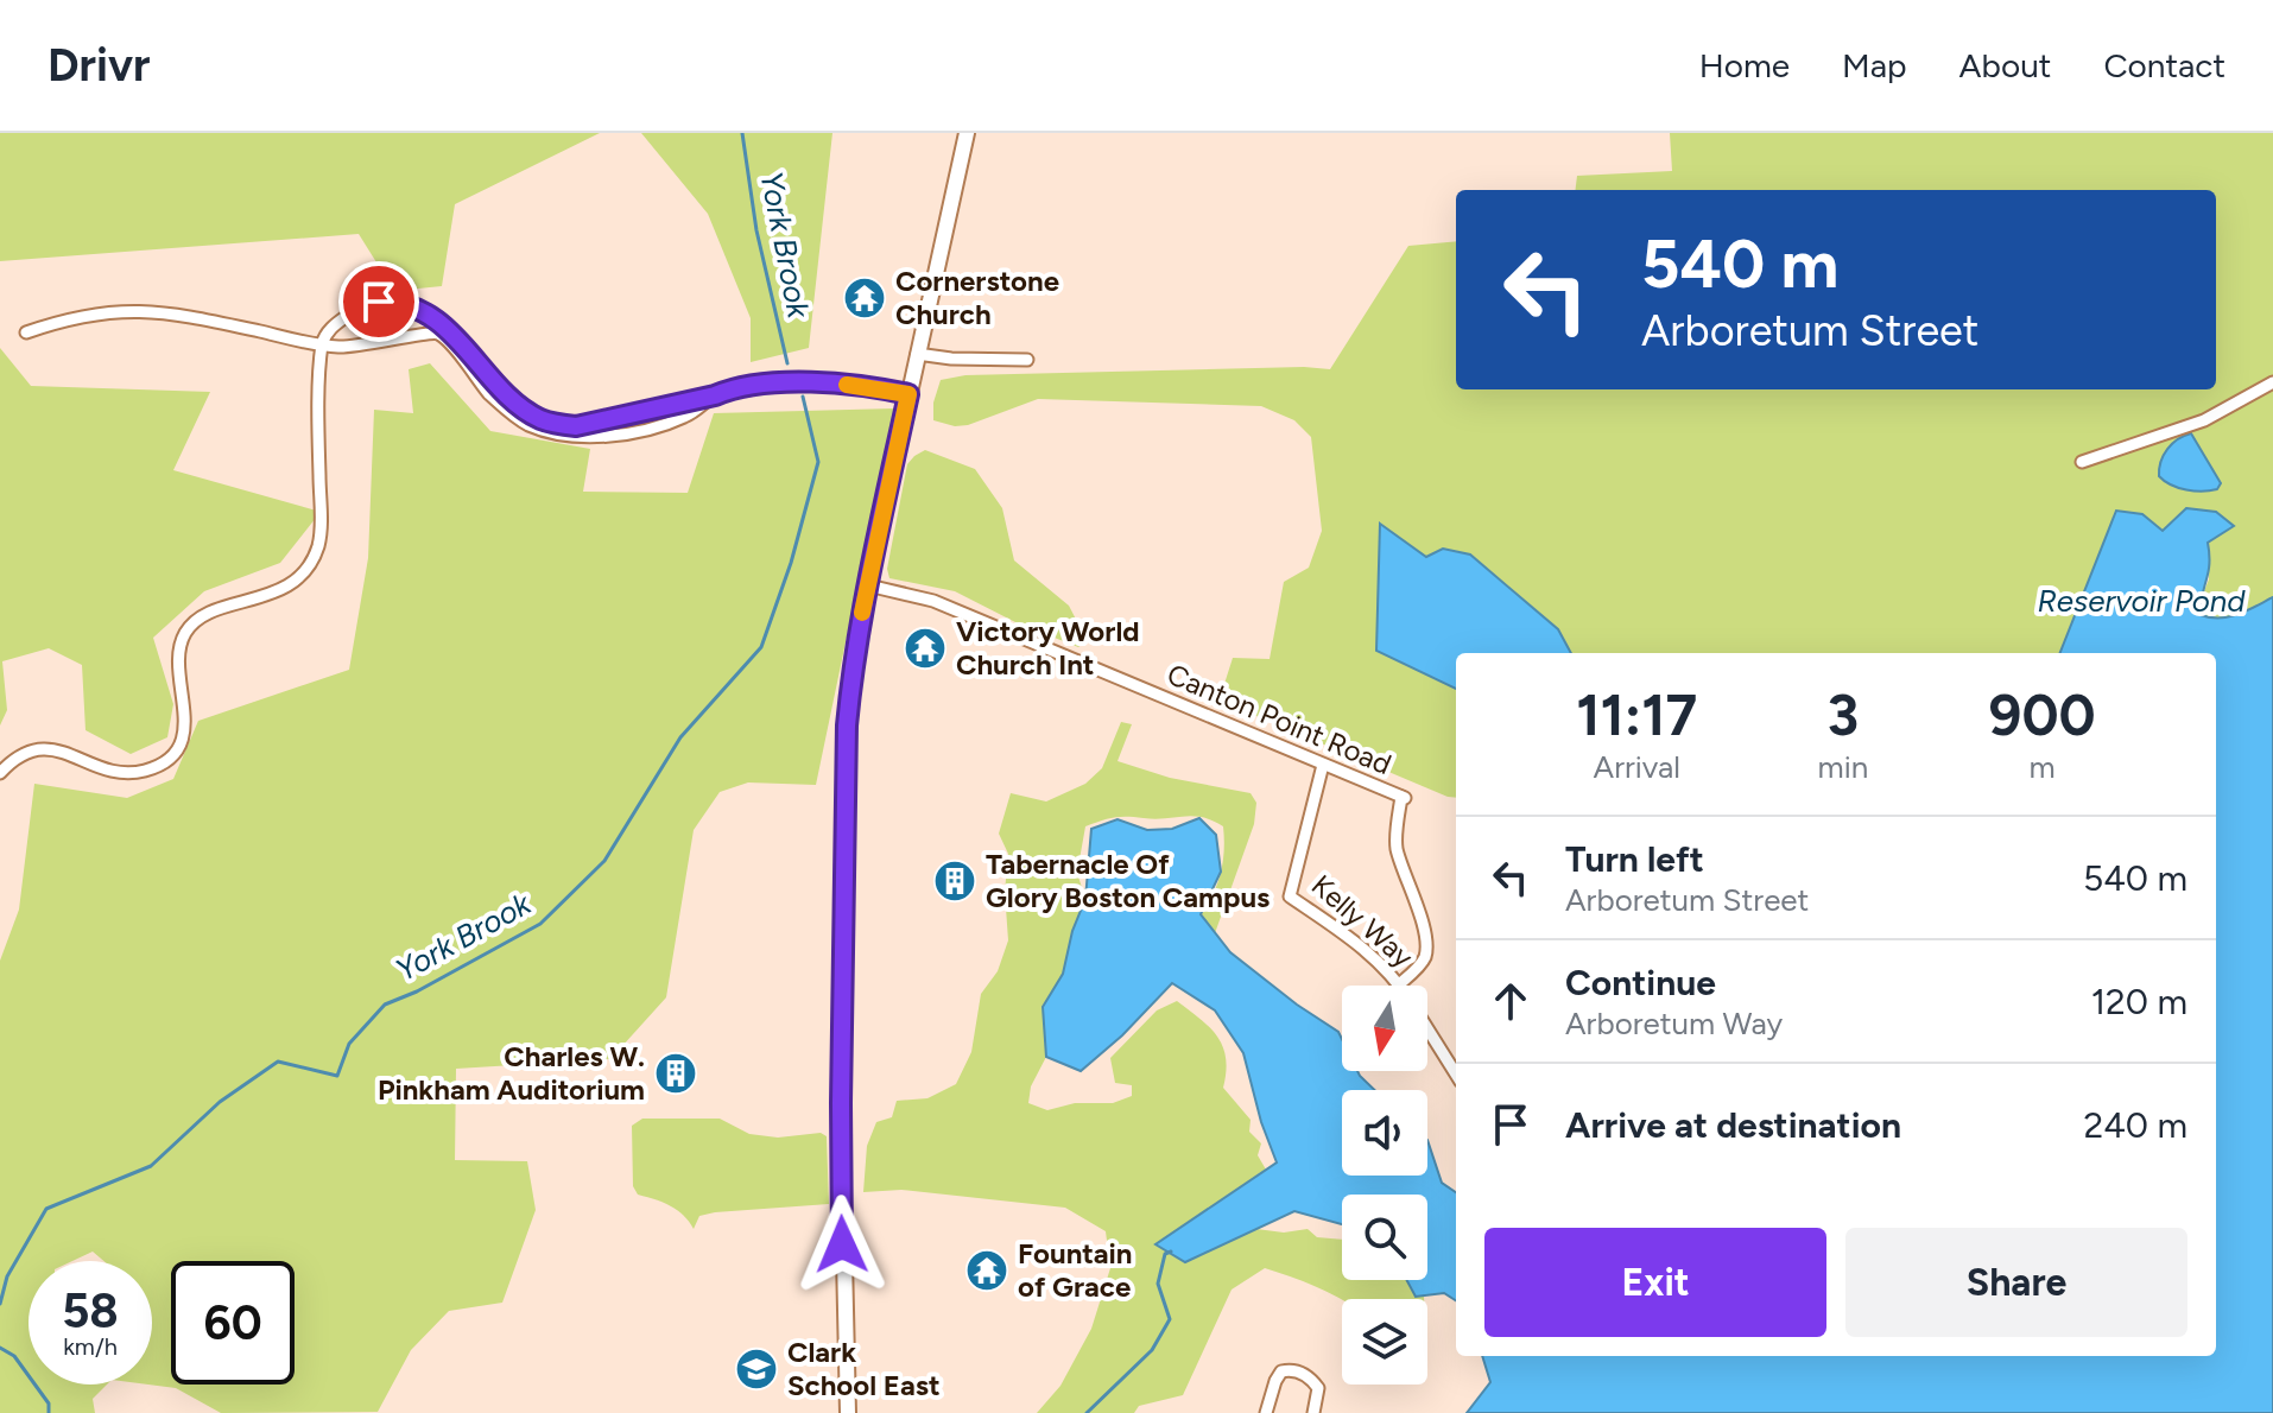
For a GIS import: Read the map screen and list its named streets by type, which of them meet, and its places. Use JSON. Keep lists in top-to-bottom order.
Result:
{
  "streets": {
    "street": ["Canton Point Road", "Kelly Way"]
  },
  "crossings": [
    ["Canton Point Road", "Kelly Way"]
  ],
  "water": ["York Brook", "Reservoir Pond"],
  "places": {
    "temple": ["Cornerstone Church", "Victory World Church Int", "Fountain of Grace"],
    "building": ["Tabernacle Of Glory Boston Campus", "Charles W. Pinkham Auditorium"],
    "school or university": ["Clark School East"]
  },
  "north": "bottom",
  "page": {
    "header": "Drivr",
    "nav": [
      "Home",
      "Map",
      "About",
      "Contact"
    ],
    "turn": ["540 m", "Arboretum Street"],
    "eta": [
      "11:17",
      "Arrival",
      "3",
      "min",
      "900",
      "m"
    ],
    "list": [
      {
        "name": "Turn left",
        "note": "Arboretum Street",
        "value": "540 m"
      },
      {
        "name": "Continue",
        "note": "Arboretum Way",
        "value": "120 m"
      },
      {
        "name": "Arrive at destination",
        "value": "240 m"
      }
    ],
    "buttons": ["Exit", "Share"],
    "speed": "58 km/h",
    "limit": "60"
  }
}
